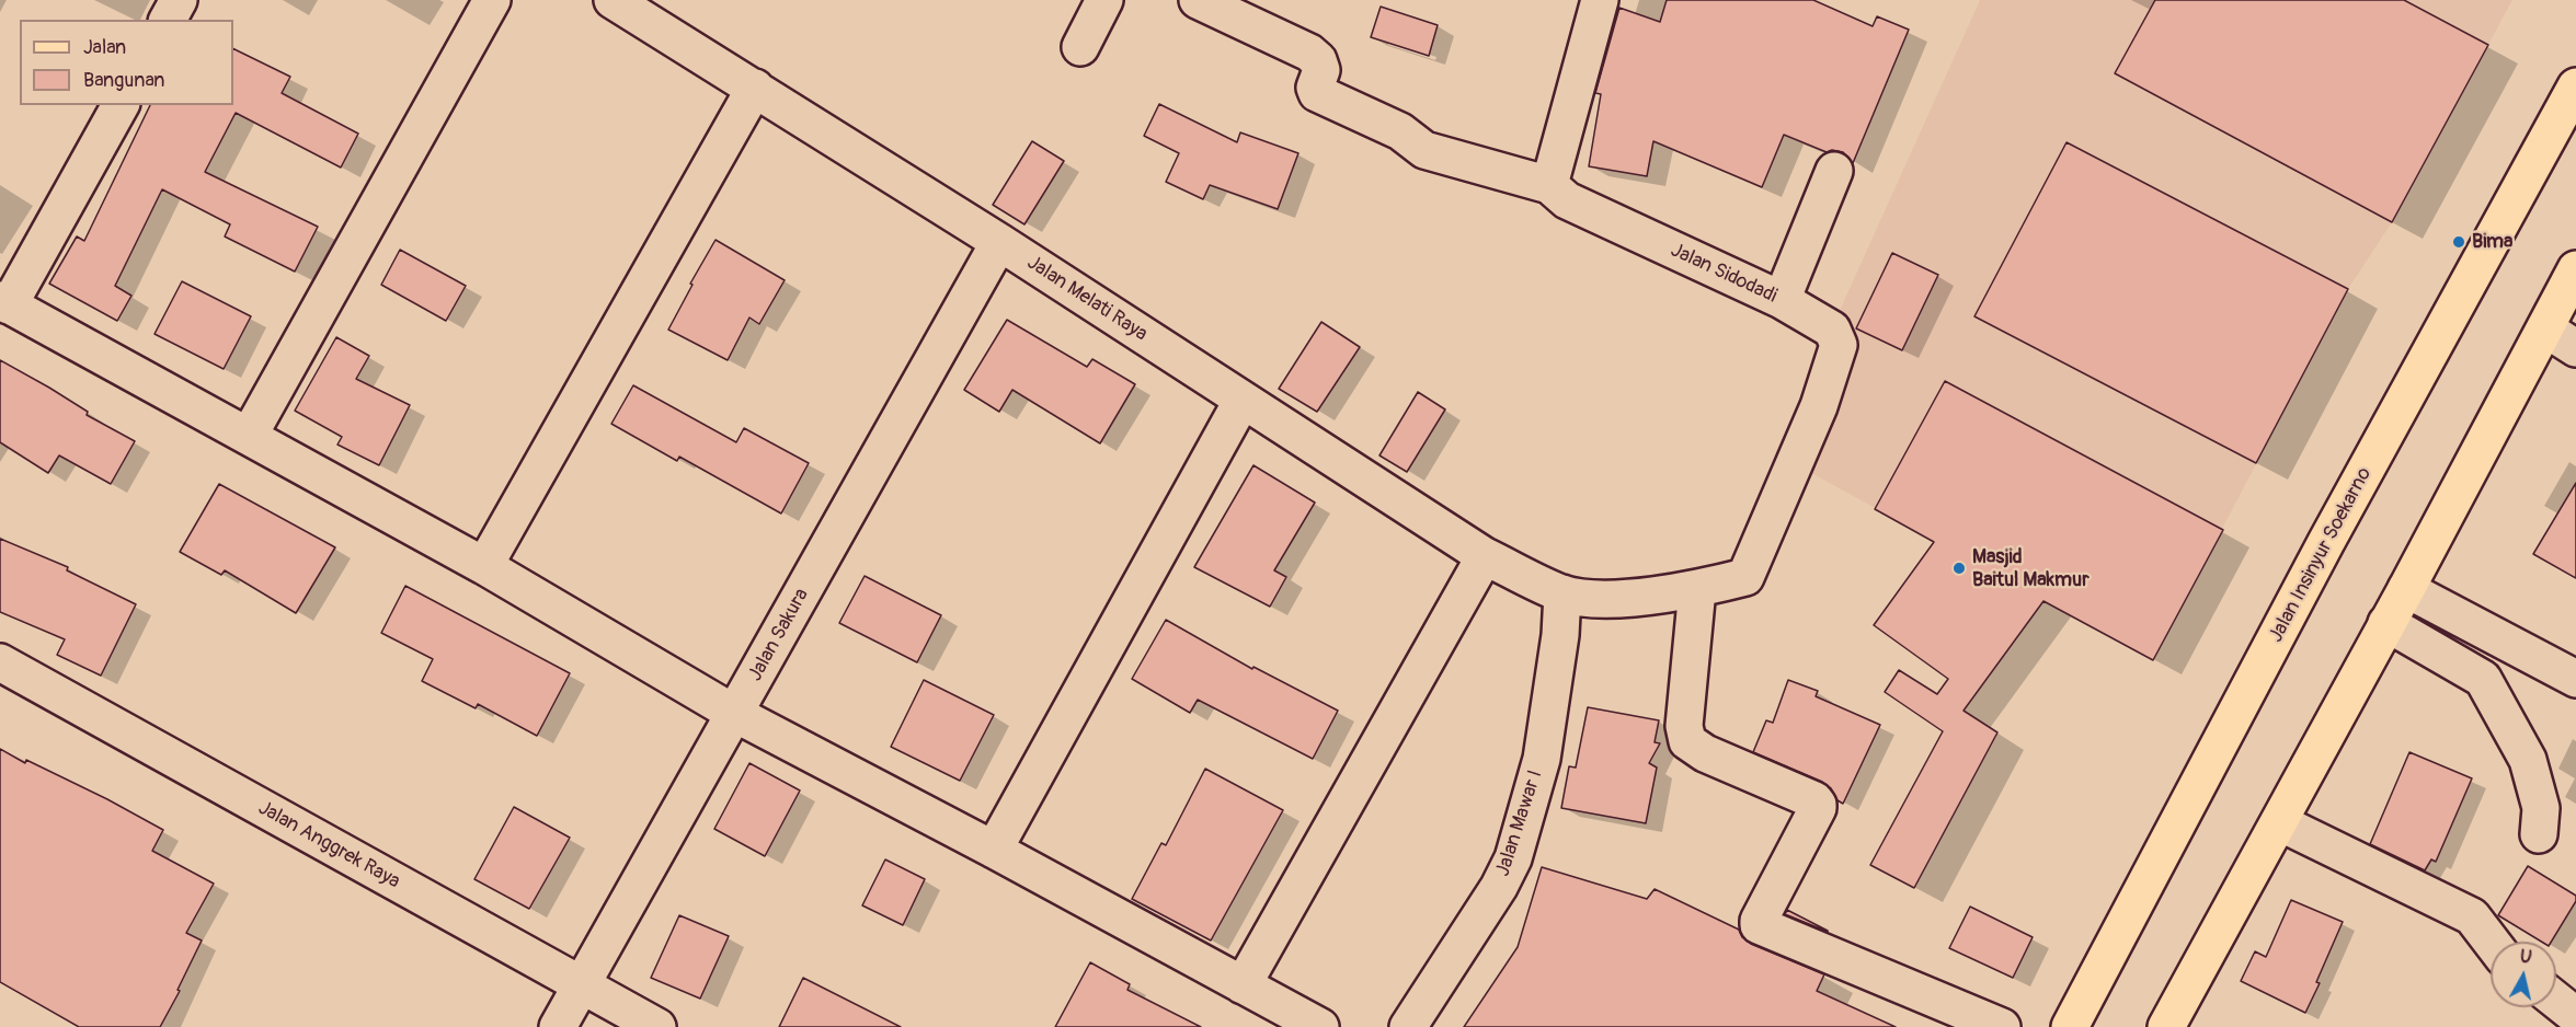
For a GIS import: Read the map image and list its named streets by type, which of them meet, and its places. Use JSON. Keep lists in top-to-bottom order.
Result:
{
  "streets": {
    "main road": ["Jalan Insinyur Soekarno"],
    "street": [
      "Jalan Sidodadi",
      "Jalan Melati Raya",
      "Jalan Sakura",
      "Jalan Mawar I",
      "Jalan Anggrek Raya"
    ]
  },
  "crossings": [
    ["Jalan Sidodadi", "Jalan Melati Raya"],
    ["Jalan Melati Raya", "Jalan Sakura"],
    ["Jalan Melati Raya", "Jalan Mawar I"],
    ["Jalan Sakura", "Jalan Anggrek Raya"]
  ],
  "places": ["Bima", "Masjid Baitul Makmur"],
  "legend": ["Jalan", "Bangunan"],
  "north": "top"
}
